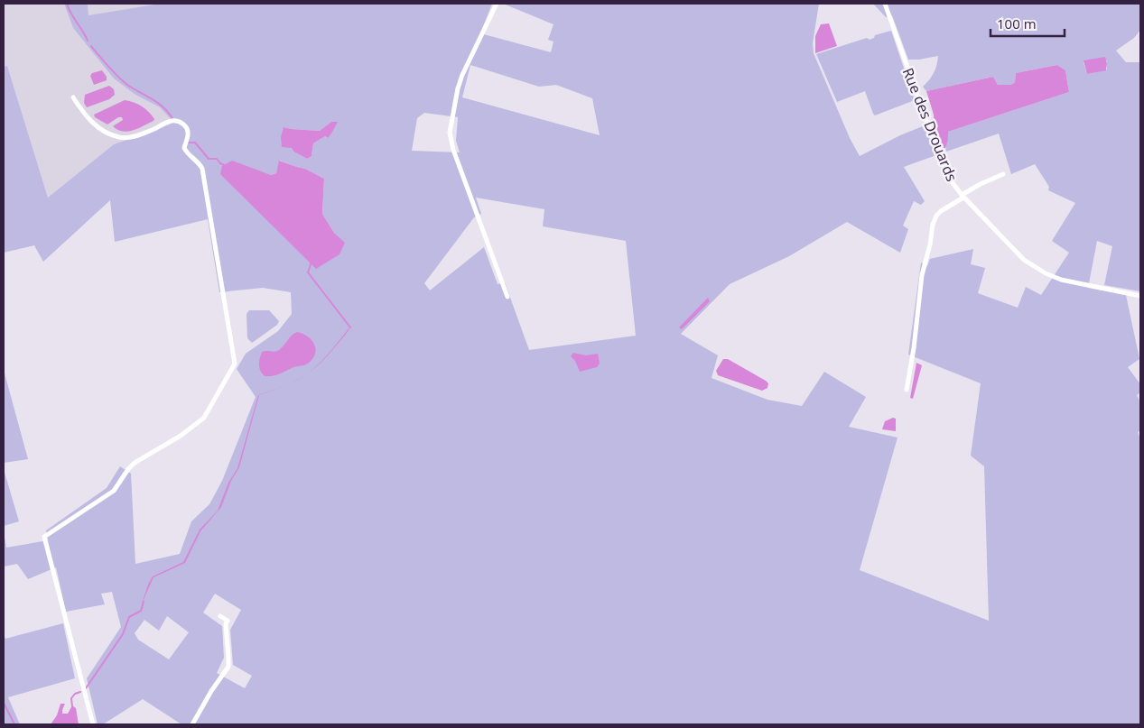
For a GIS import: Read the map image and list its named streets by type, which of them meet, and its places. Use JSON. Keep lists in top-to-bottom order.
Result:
{
  "streets": {
    "street": ["Rue des Drouards"]
  },
  "scale_bar": "100 m"
}
